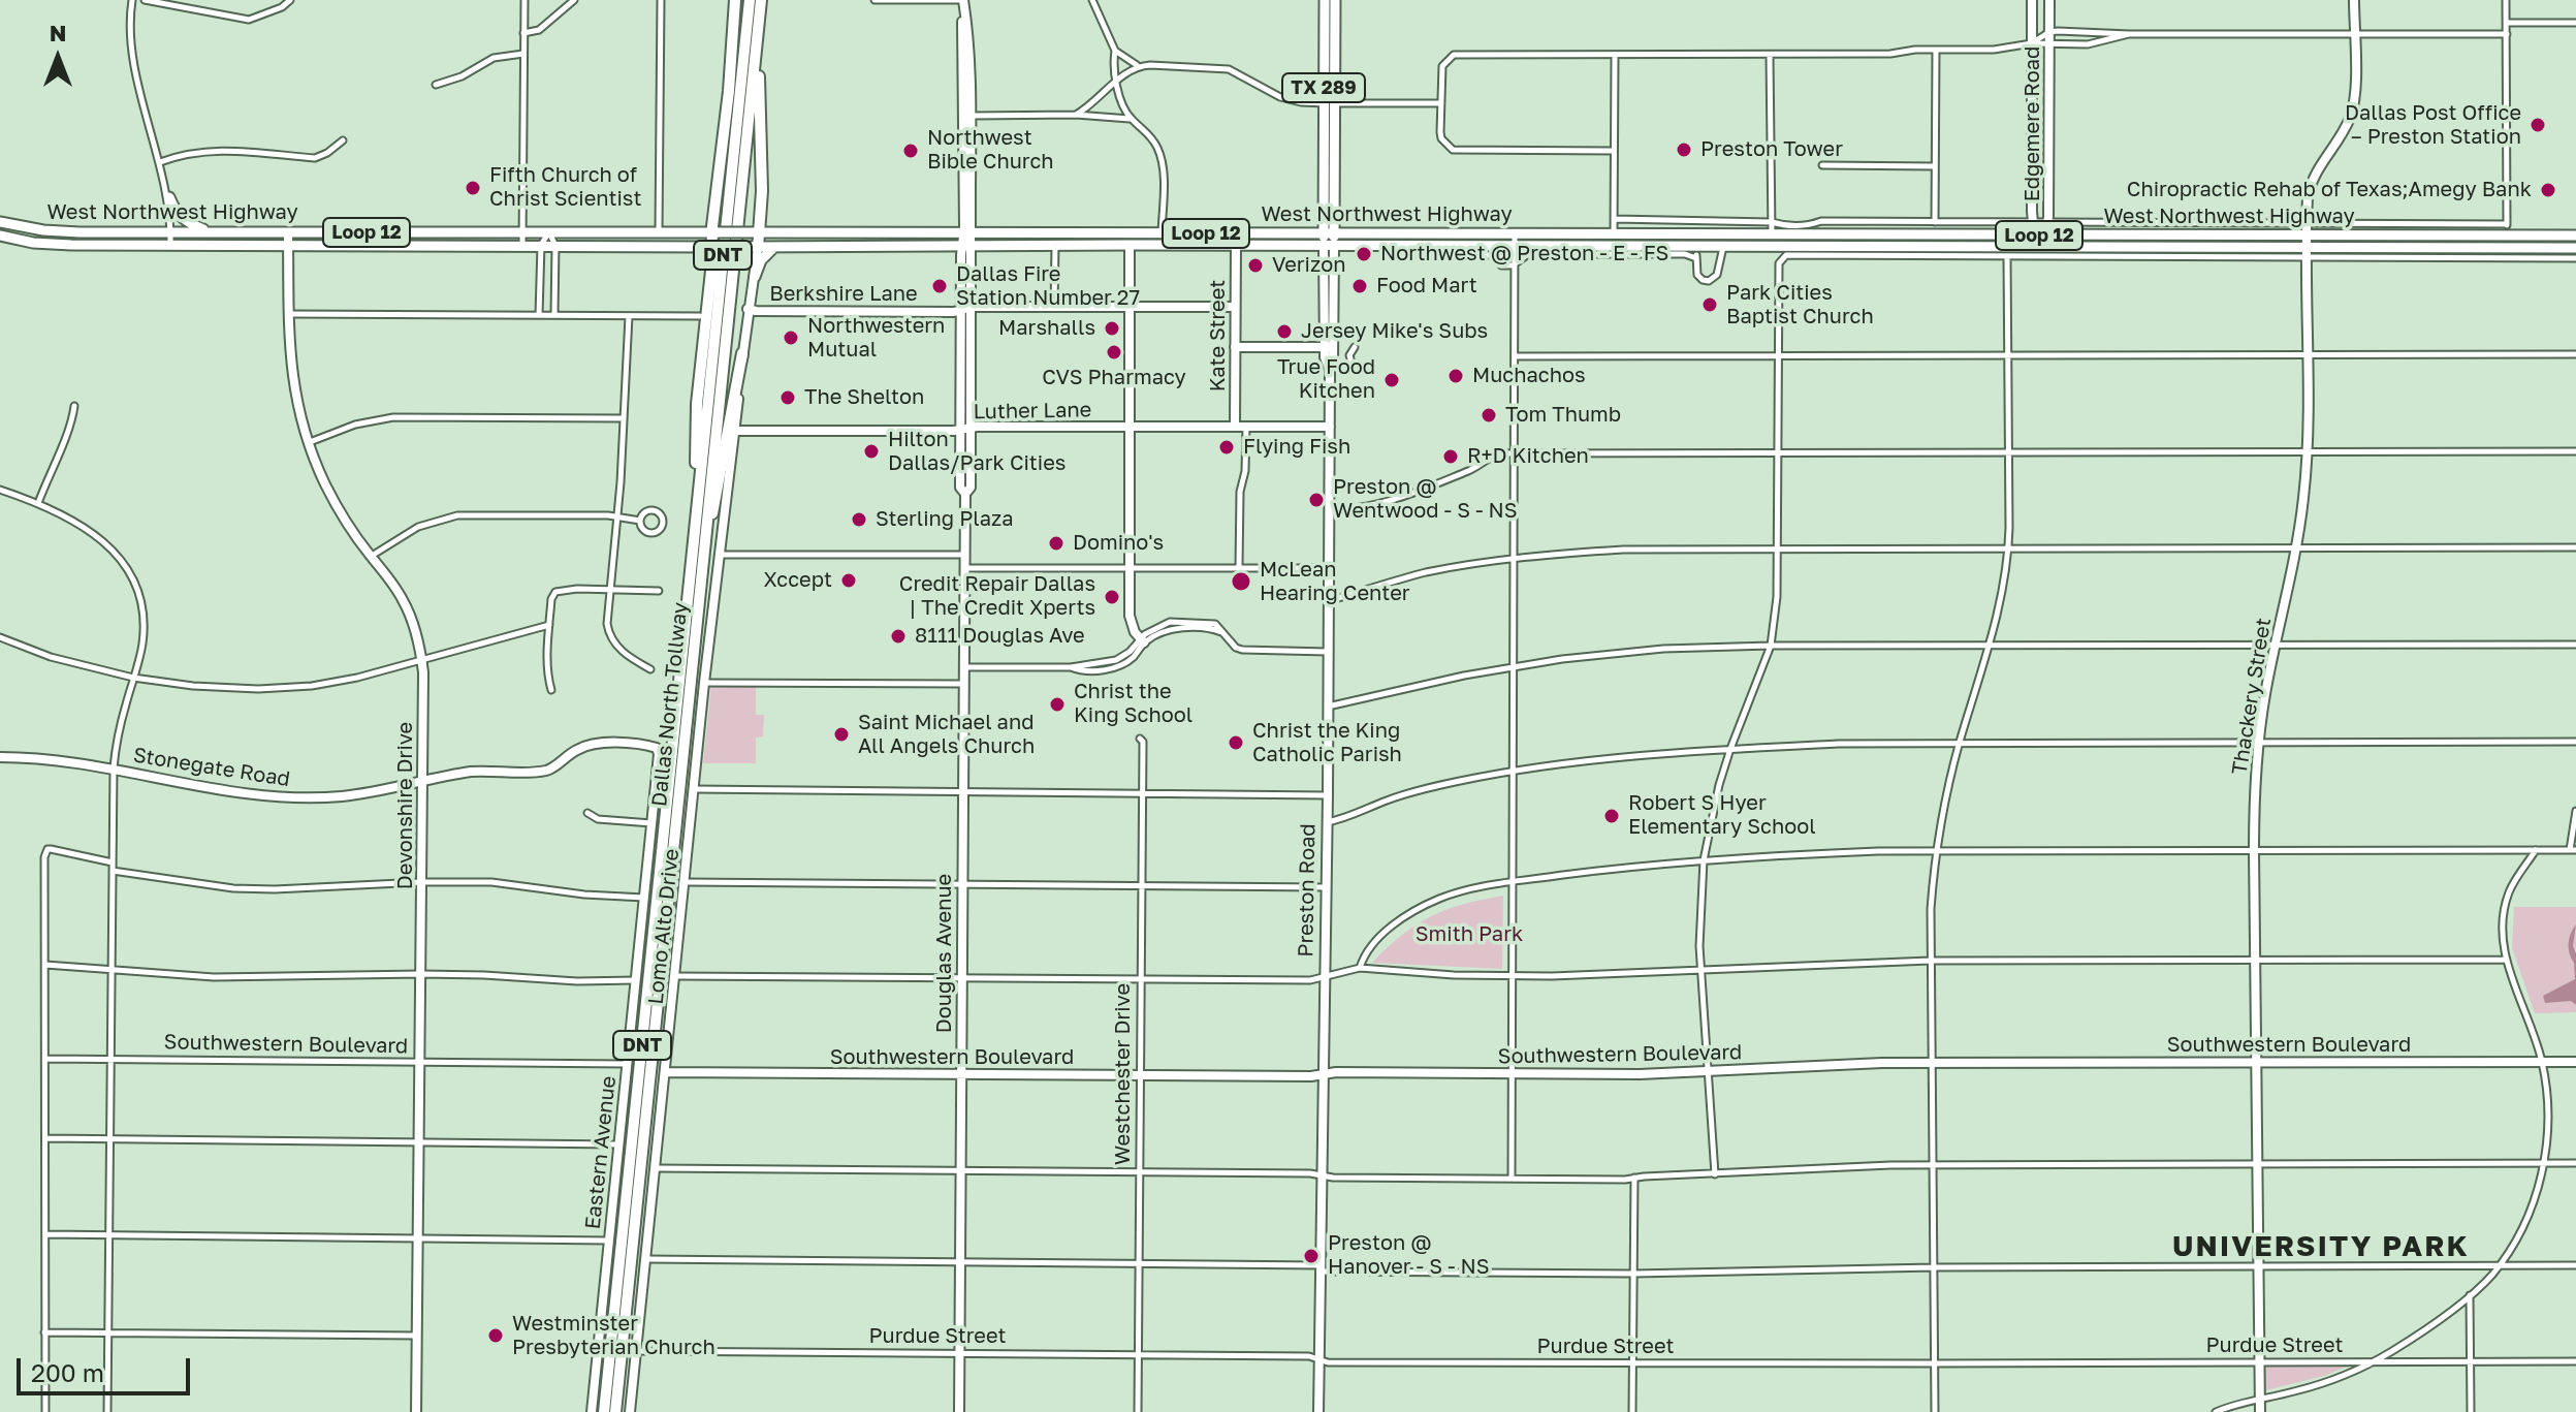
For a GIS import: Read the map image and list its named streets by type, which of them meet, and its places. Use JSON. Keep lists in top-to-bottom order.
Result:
{
  "streets": {
    "highway": ["DNT", "Dallas North Tollway"],
    "main road": [
      "TX 289",
      "West Northwest Highway",
      "Loop 12",
      "Preston Road"
    ],
    "street": [
      "Edgemere Road",
      "Berkshire Lane",
      "Kate Street",
      "Luther Lane",
      "Thackery Street",
      "Stonegate Road",
      "Devonshire Drive",
      "Lomo Alto Drive",
      "Douglas Avenue",
      "Southwestern Boulevard",
      "Westchester Drive",
      "Eastern Avenue",
      "Purdue Street"
    ]
  },
  "crossings": [
    ["Edgemere Road", "West Northwest Highway"],
    ["West Northwest Highway", "Kate Street"],
    ["West Northwest Highway", "Thackery Street"],
    ["West Northwest Highway", "Devonshire Drive"],
    ["West Northwest Highway", "Preston Road"],
    ["West Northwest Highway", "Lomo Alto Drive"],
    ["West Northwest Highway", "Douglas Avenue"],
    ["Berkshire Lane", "Kate Street"],
    ["Berkshire Lane", "Lomo Alto Drive"],
    ["Berkshire Lane", "Douglas Avenue"],
    ["Kate Street", "Luther Lane"],
    ["Luther Lane", "Preston Road"],
    ["Luther Lane", "Lomo Alto Drive"],
    ["Luther Lane", "Douglas Avenue"],
    ["Thackery Street", "Southwestern Boulevard"],
    ["Thackery Street", "Purdue Street"],
    ["Stonegate Road", "Devonshire Drive"],
    ["Stonegate Road", "Eastern Avenue"],
    ["Devonshire Drive", "Southwestern Boulevard"],
    ["Preston Road", "Southwestern Boulevard"],
    ["Preston Road", "Purdue Street"],
    ["Lomo Alto Drive", "Southwestern Boulevard"],
    ["Lomo Alto Drive", "Purdue Street"],
    ["Douglas Avenue", "Southwestern Boulevard"],
    ["Douglas Avenue", "Purdue Street"],
    ["Southwestern Boulevard", "Westchester Drive"],
    ["Southwestern Boulevard", "Eastern Avenue"],
    ["Westchester Drive", "Purdue Street"]
  ],
  "districts": ["UNIVERSITY PARK"],
  "parks": ["Smith Park"],
  "places": [
    "Dallas Post Office – Preston Station",
    "Preston Tower",
    "Northwest Bible Church",
    "Fifth Church of Christ Scientist",
    "Chiropractic Rehab of Texas;Amegy Bank",
    "Northwest @ Preston - E - FS",
    "Verizon",
    "Dallas Fire Station Number 27",
    "Food Mart",
    "Park Cities Baptist Church",
    "Marshalls",
    "Jersey Mike's Subs",
    "Northwestern Mutual",
    "CVS Pharmacy",
    "Muchachos",
    "True Food Kitchen",
    "The Shelton",
    "Tom Thumb",
    "Flying Fish",
    "Hilton Dallas/Park Cities",
    "R+D Kitchen",
    "Preston @ Wentwood - S - NS",
    "Sterling Plaza",
    "Domino's",
    "Xccept",
    "McLean Hearing Center",
    "Credit Repair Dallas | The Credit Xperts",
    "8111 Douglas Ave",
    "Christ the King School",
    "Saint Michael and All Angels Church",
    "Christ the King Catholic Parish",
    "Robert S Hyer Elementary School",
    "Preston @ Hanover - S - NS",
    "Westminster Presbyterian Church"
  ],
  "scale_bar": "200 m",
  "north": "top"
}
